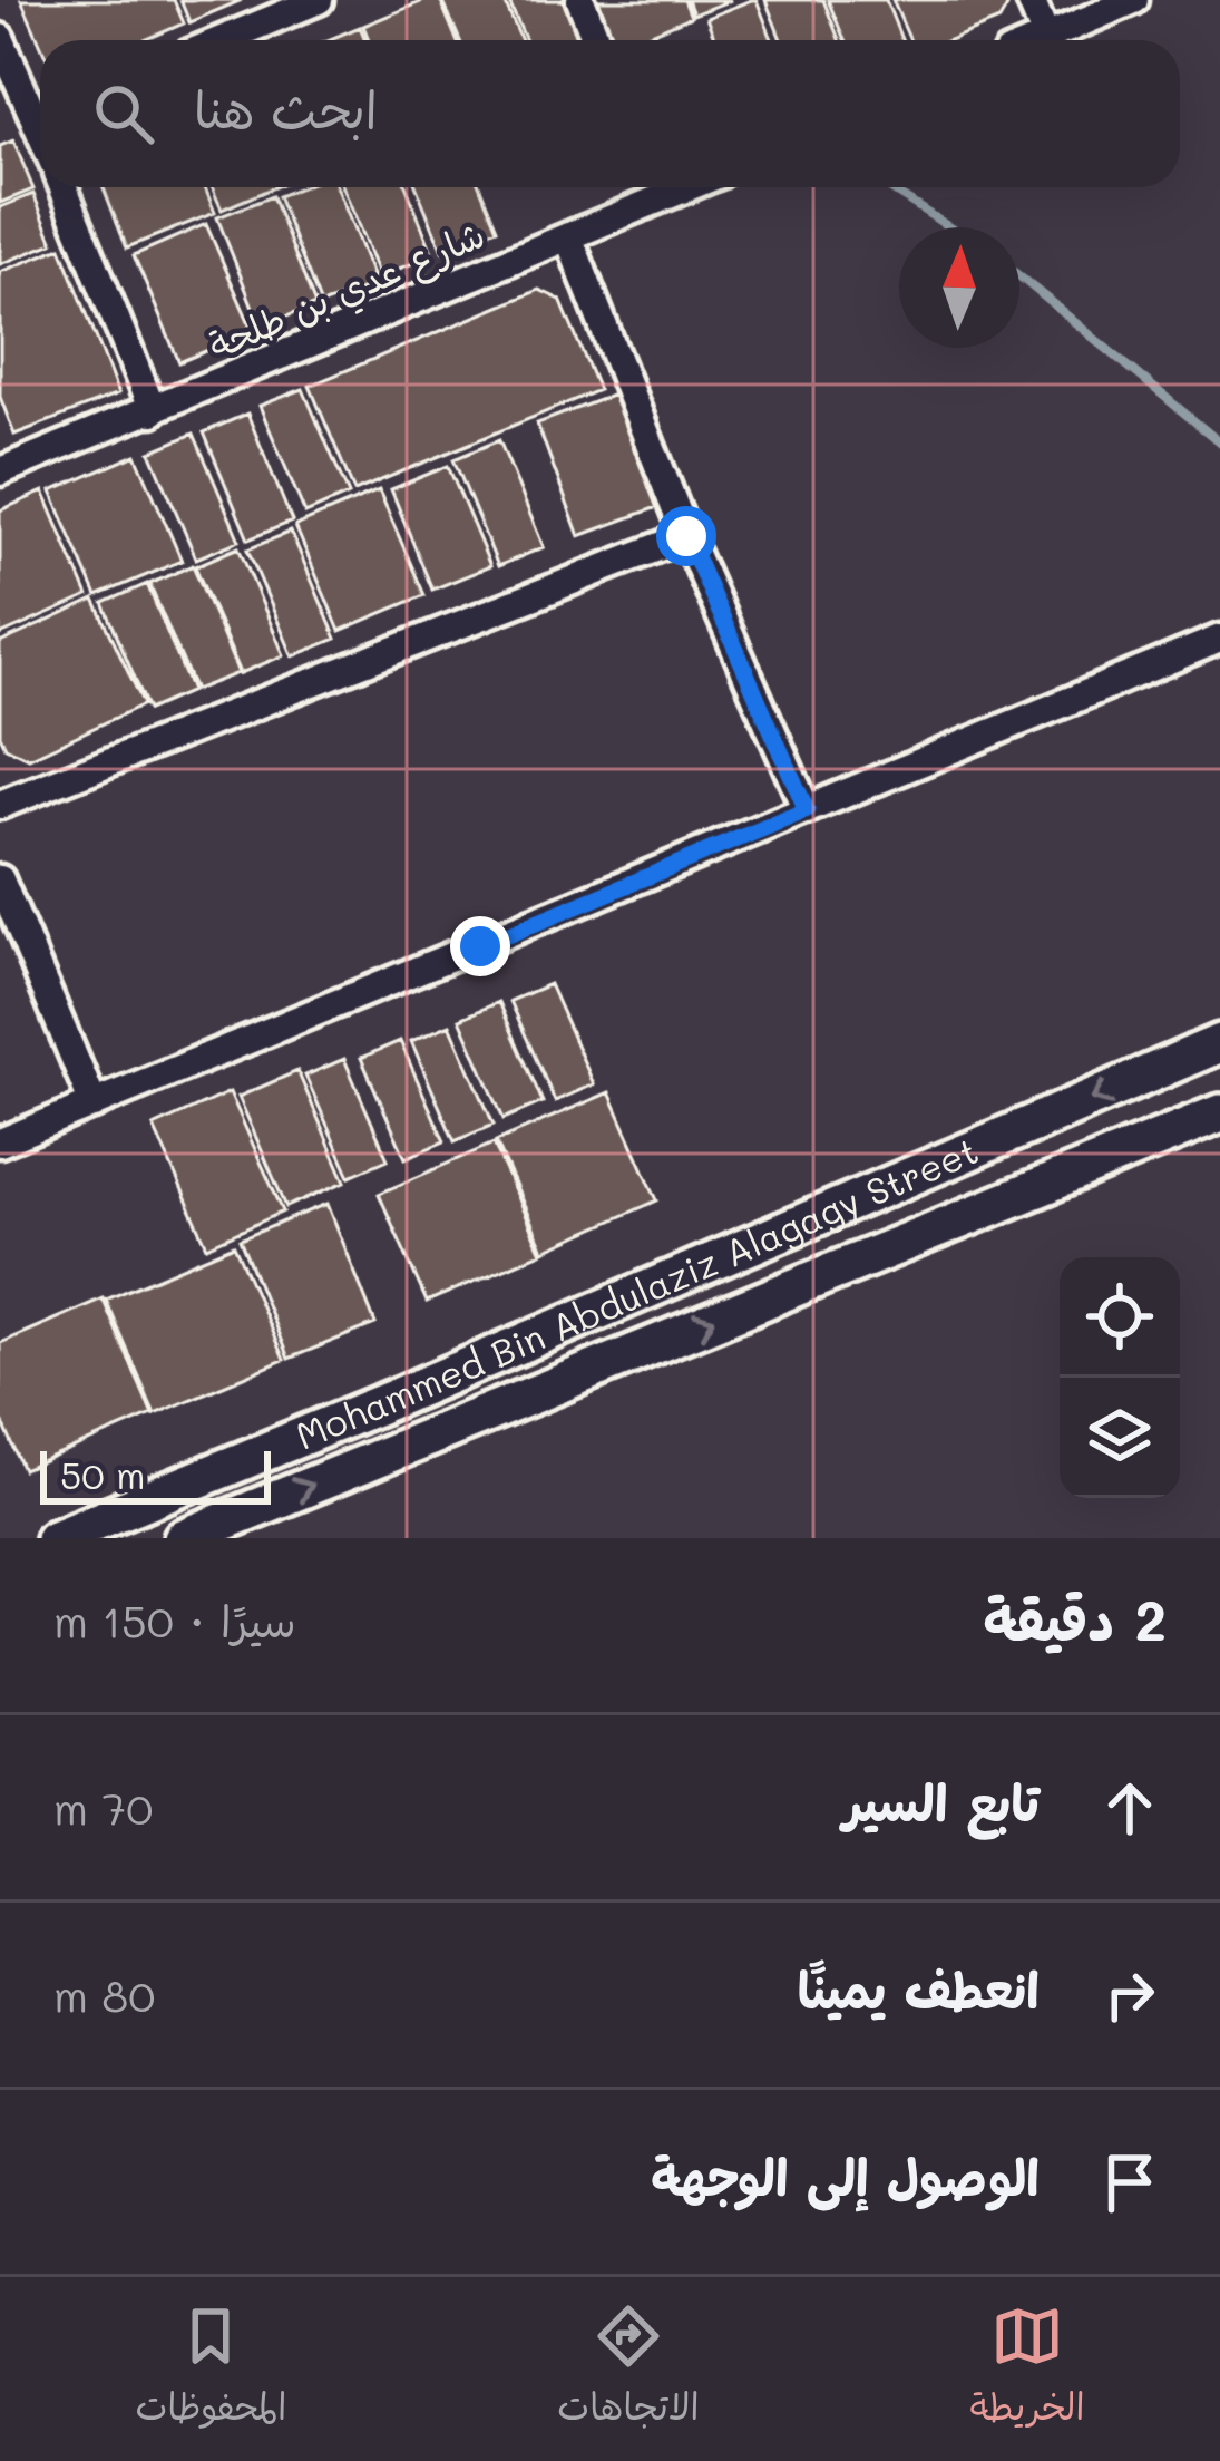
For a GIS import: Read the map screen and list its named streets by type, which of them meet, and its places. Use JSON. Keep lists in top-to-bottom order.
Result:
{
  "streets": {
    "street": ["شارع عدي بن طلحة", "Mohammed Bin Abdulaziz Alagagy Street"]
  },
  "scale_bar": "50 m",
  "north": "top",
  "page": {
    "search": "ابحث هنا",
    "scale": "50 m",
    "heading": ["2 دقيقة", "سيرًا · 150 m"],
    "list": [
      ["تابع السير", "70 m"],
      ["انعطف يمينًا", "80 m"],
      "الوصول إلى الوجهة"
    ],
    "nav": ["الخريطة", "الاتجاهات", "المحفوظات"]
  }
}
